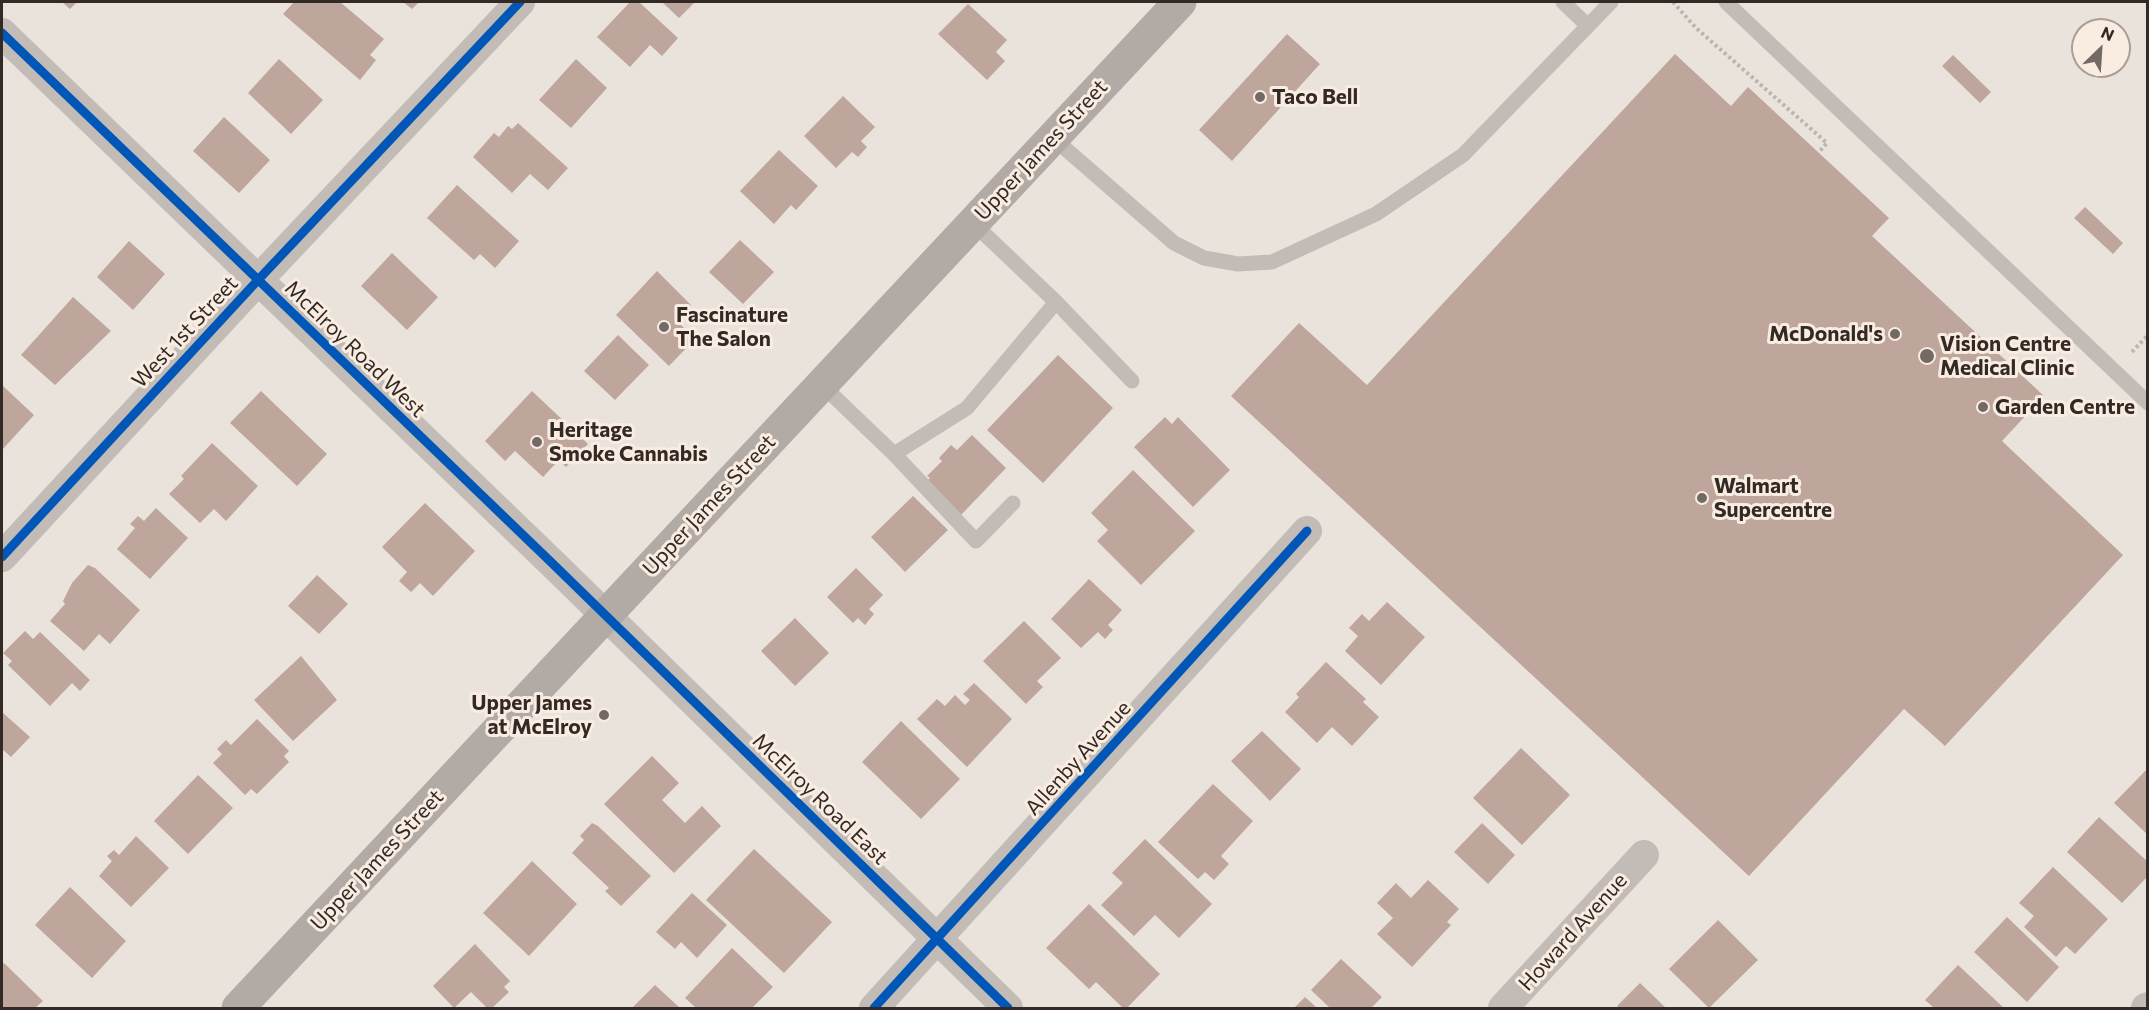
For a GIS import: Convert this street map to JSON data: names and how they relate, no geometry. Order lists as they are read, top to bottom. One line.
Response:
{"streets":{"main road":["Upper James Street"],"street":["West 1st Street","McElroy Road West","Allenby Avenue","McElroy Road East","Howard Avenue"]},"crossings":[["Upper James Street","McElroy Road West"],["Upper James Street","McElroy Road East"],["West 1st Street","McElroy Road West"],["McElroy Road West","McElroy Road East"],["Allenby Avenue","McElroy Road East"]],"places":["Taco Bell","Fascinature The Salon","McDonald's","Vision Centre Medical Clinic","Garden Centre","Heritage Smoke Cannabis","Walmart Supercentre","Upper James at McElroy"],"north":"top right"}
